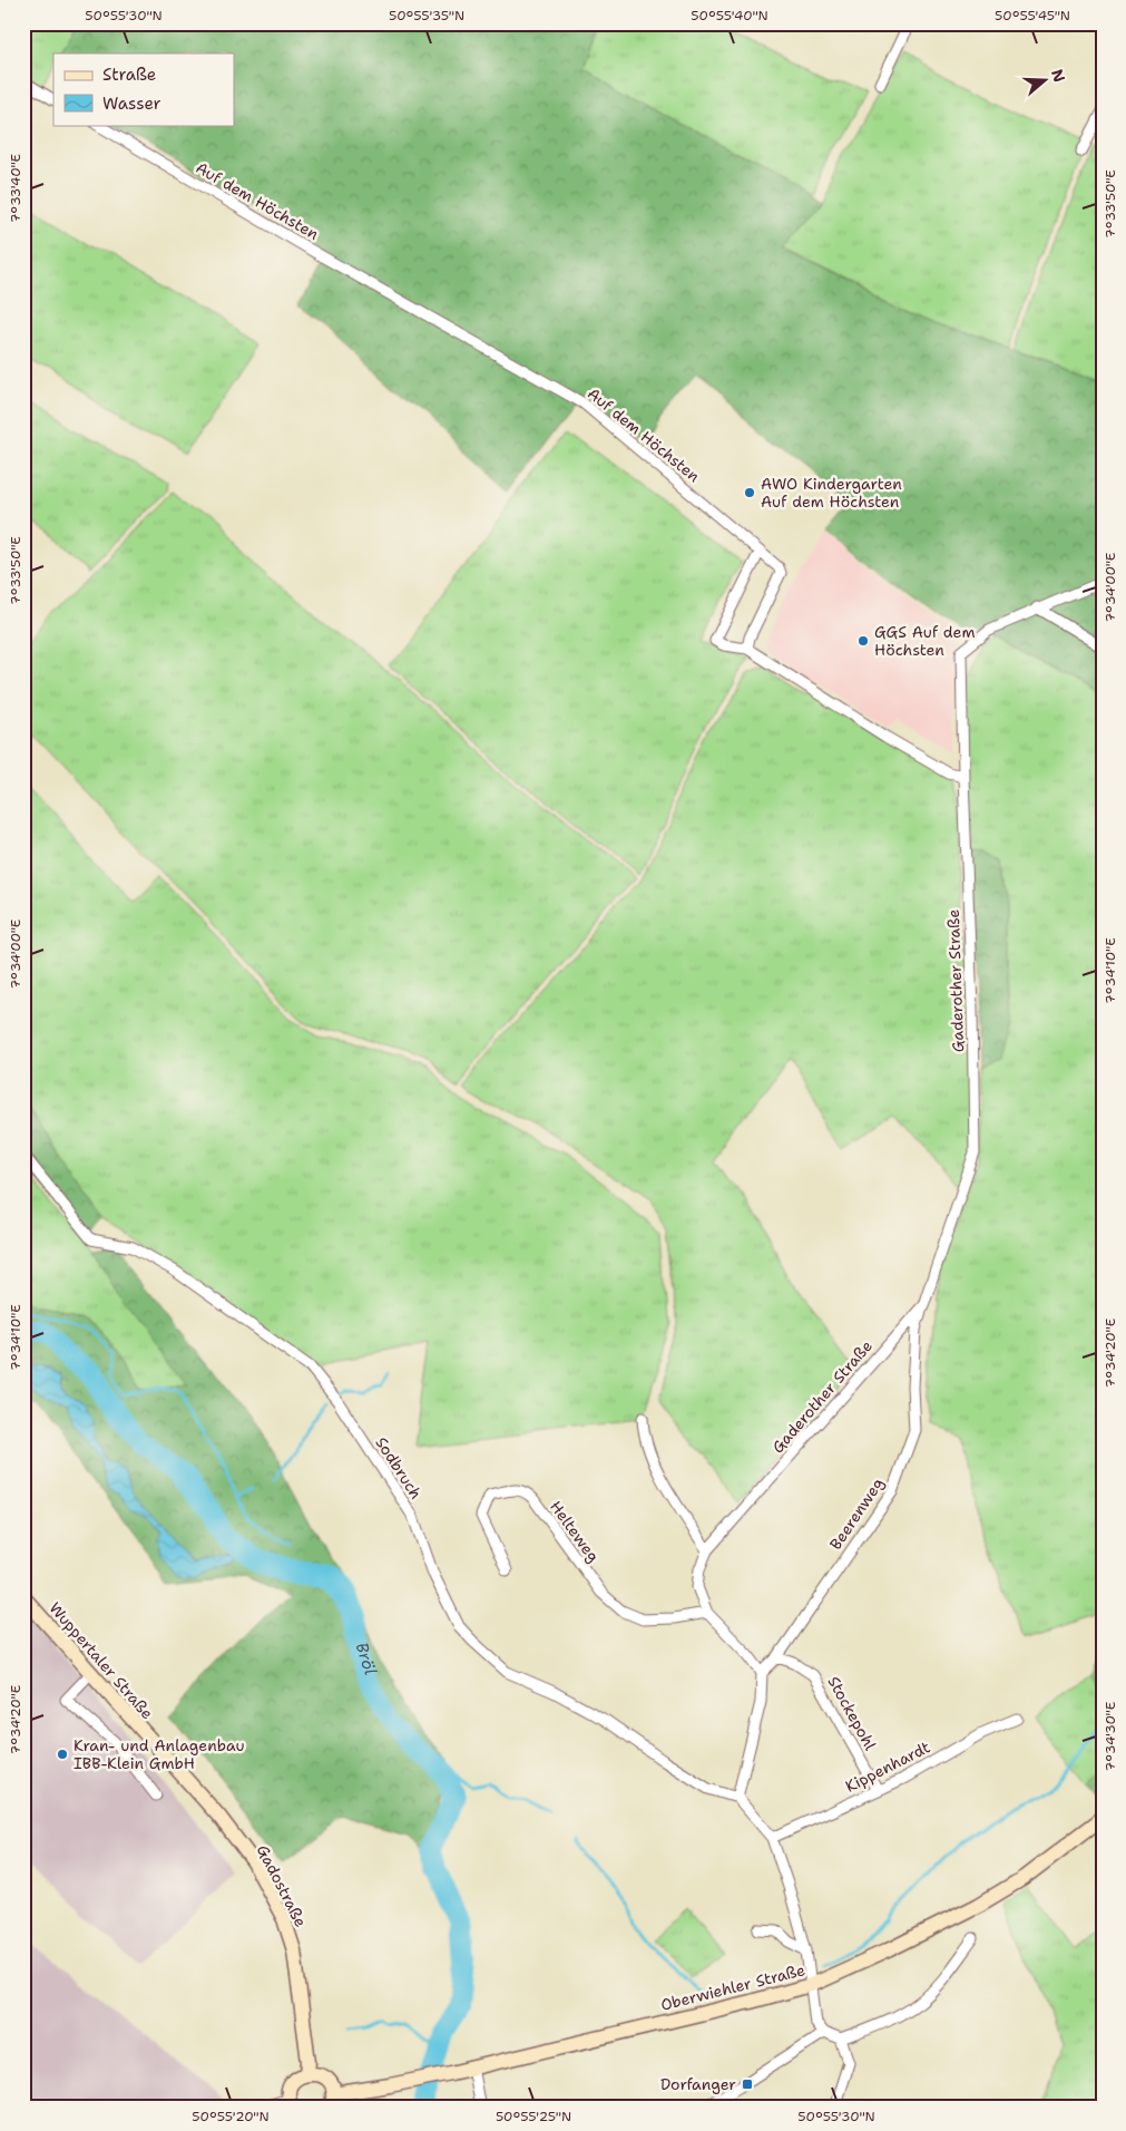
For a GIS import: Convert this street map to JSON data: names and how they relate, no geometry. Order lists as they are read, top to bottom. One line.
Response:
{"streets":{"main road":["Wuppertaler Straße","Gadostraße","Oberwiehler Straße"],"street":["Auf dem Höchsten","Gaderother Straße","Sodbruch","Beerenweg","Helteweg","Stockepohl","Kippenhardt"]},"crossings":[["Gaderother Straße","Beerenweg"],["Gaderother Straße","Helteweg"],["Beerenweg","Stockepohl"],["Wuppertaler Straße","Gadostraße"],["Stockepohl","Kippenhardt"]],"water":["Bröl"],"places":{"other":["AWO Kindergarten Auf dem Höchsten","GGS Auf dem Höchsten","Kran- und Anlagenbau IBB-Klein GmbH"],"transit":["Dorfanger"]},"legend":["Straße","Wasser"],"north":"right","coordinates":["50°55'30\"N","50°55'35\"N","50°55'40\"N","50°55'45\"N","7°33'40\"E","7°33'50\"E","7°34'00\"E","7°34'10\"E","7°34'20\"E","7°34'30\"E","50°55'20\"N","50°55'25\"N"]}
